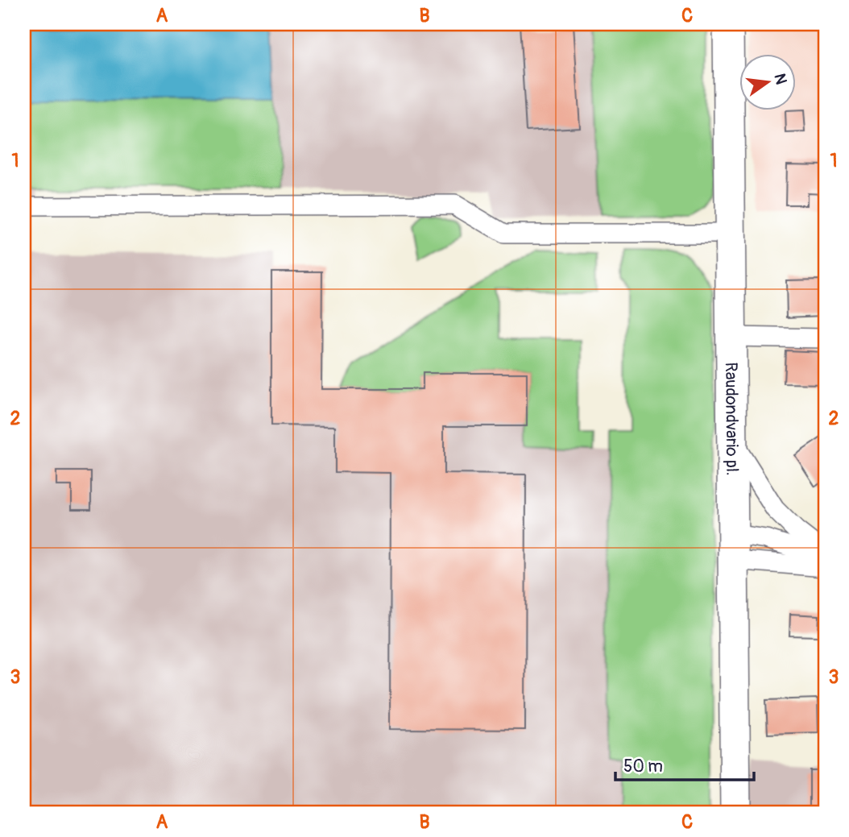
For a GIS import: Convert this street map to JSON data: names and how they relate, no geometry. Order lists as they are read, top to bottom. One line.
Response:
{"streets":{"main road":["Raudondvario pl."]},"scale_bar":"50 m","north":"right","grid":{"columns":["A","B","C"],"rows":["1","2","3"]}}
